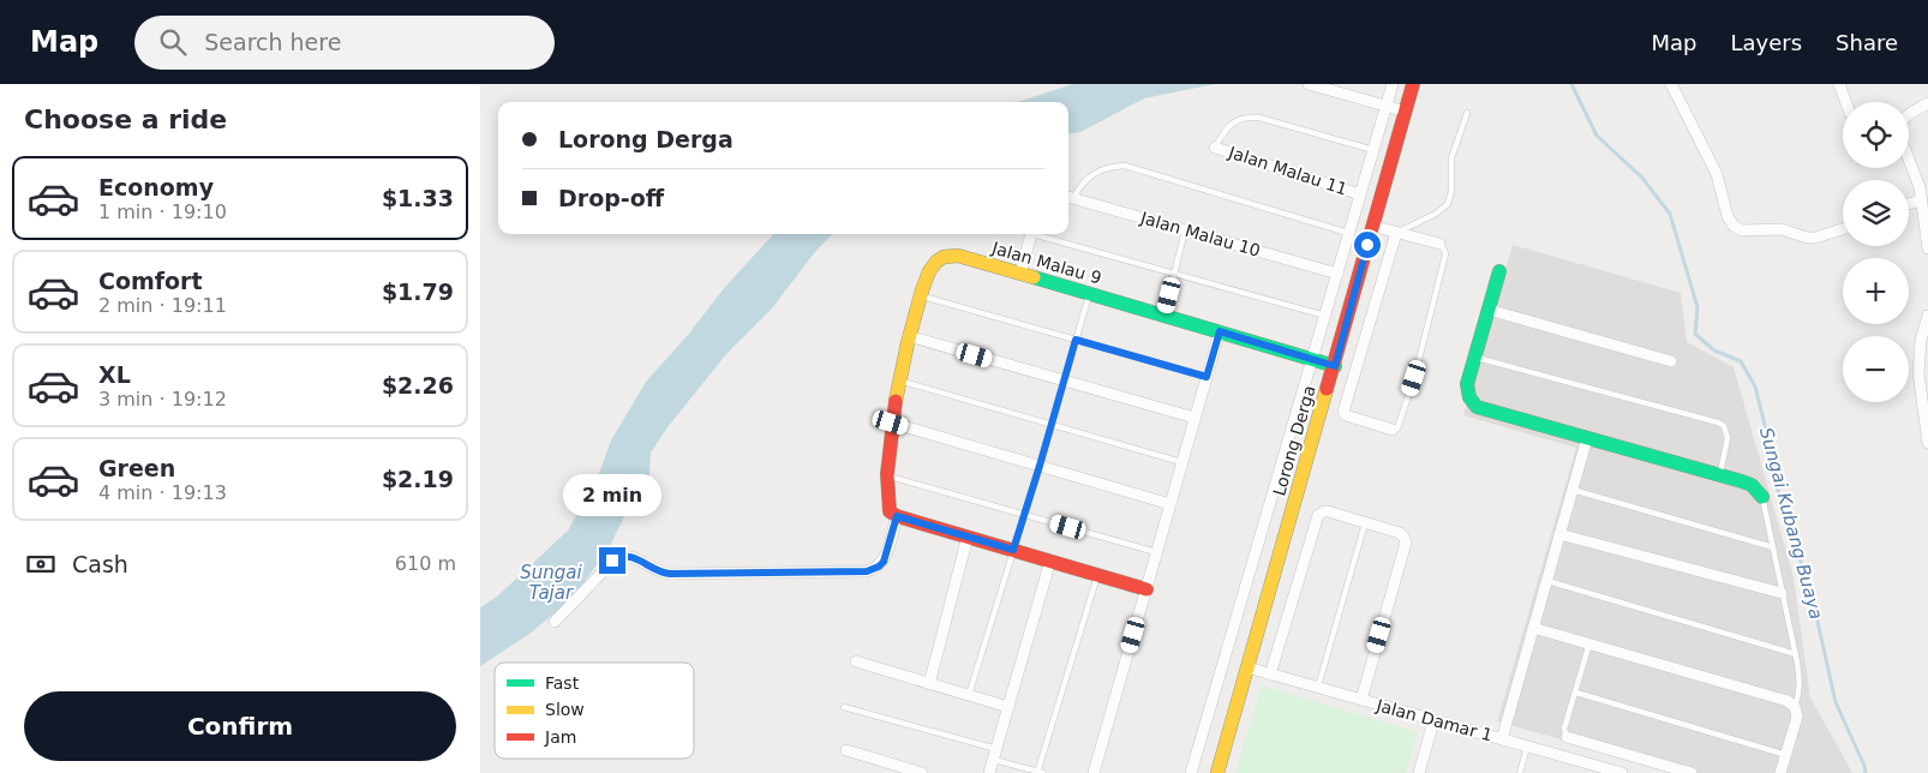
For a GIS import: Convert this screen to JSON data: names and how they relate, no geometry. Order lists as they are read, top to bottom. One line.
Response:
{"streets":{"street":["Jalan Malau 11","Jalan Malau 10","Jalan Malau 9","Lorong Derga","Jalan Damar 1"]},"crossings":[["Jalan Malau 9","Lorong Derga"],["Lorong Derga","Jalan Damar 1"]],"water":["Sungai Kubang Buaya","Sungai Tajar"],"legend":["Fast","Slow","Jam"],"page":{"header":"Map","search":"Search here","nav":["Map","Layers","Share"],"heading":"Choose a ride","map_buttons":["+","−"],"banner":["Lorong Derga","Drop-off"],"list":[{"name":"Economy","note":"1 min · 19:10","value":"$1.33"},{"name":"Comfort","note":"2 min · 19:11","value":"$1.79"},{"name":"XL","note":"3 min · 19:12","value":"$2.26"},{"name":"Green","note":"4 min · 19:13","value":"$2.19"}],"bubble":"2 min","pay":["Cash","610 m"],"buttons":"Confirm"}}
